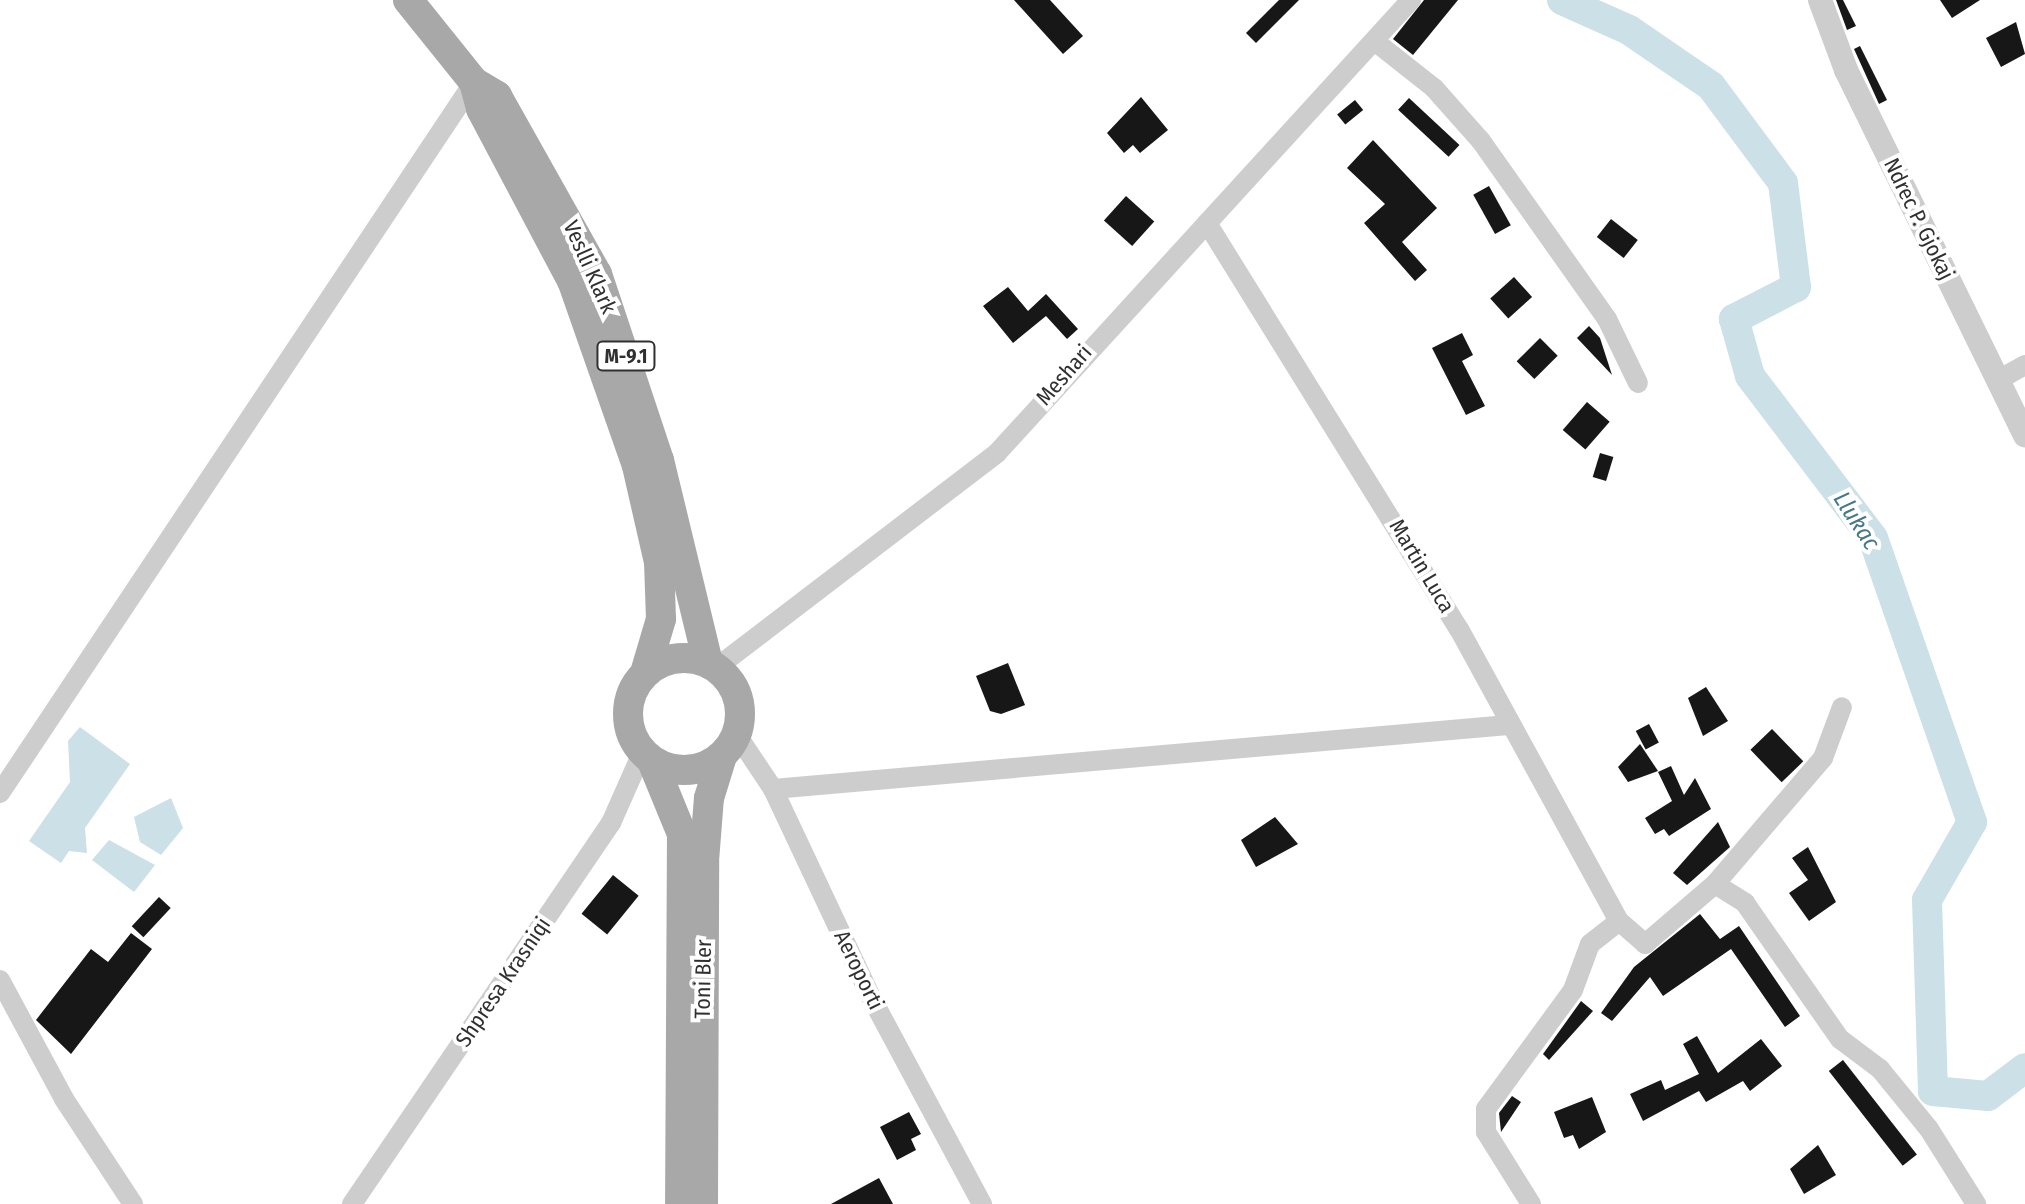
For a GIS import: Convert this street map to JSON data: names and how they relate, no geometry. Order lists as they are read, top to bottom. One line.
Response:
{"streets":{"main road":["Veslli Klark","M-9.1","Toni Bler"],"street":["Ndrec P. Gjokaj","Meshari","Martin Luca","Aeroporti","Shpresa Krasniqi"]},"crossings":[["Veslli Klark","M-9.1"],["Veslli Klark","Meshari"],["Veslli Klark","Aeroporti"],["Veslli Klark","Toni Bler"],["Veslli Klark","Shpresa Krasniqi"],["M-9.1","Meshari"],["M-9.1","Aeroporti"],["M-9.1","Toni Bler"],["M-9.1","Shpresa Krasniqi"],["Meshari","Martin Luca"],["Meshari","Aeroporti"],["Meshari","Toni Bler"],["Meshari","Shpresa Krasniqi"],["Aeroporti","Toni Bler"],["Aeroporti","Shpresa Krasniqi"],["Toni Bler","Shpresa Krasniqi"]],"water":["Llukac"]}
